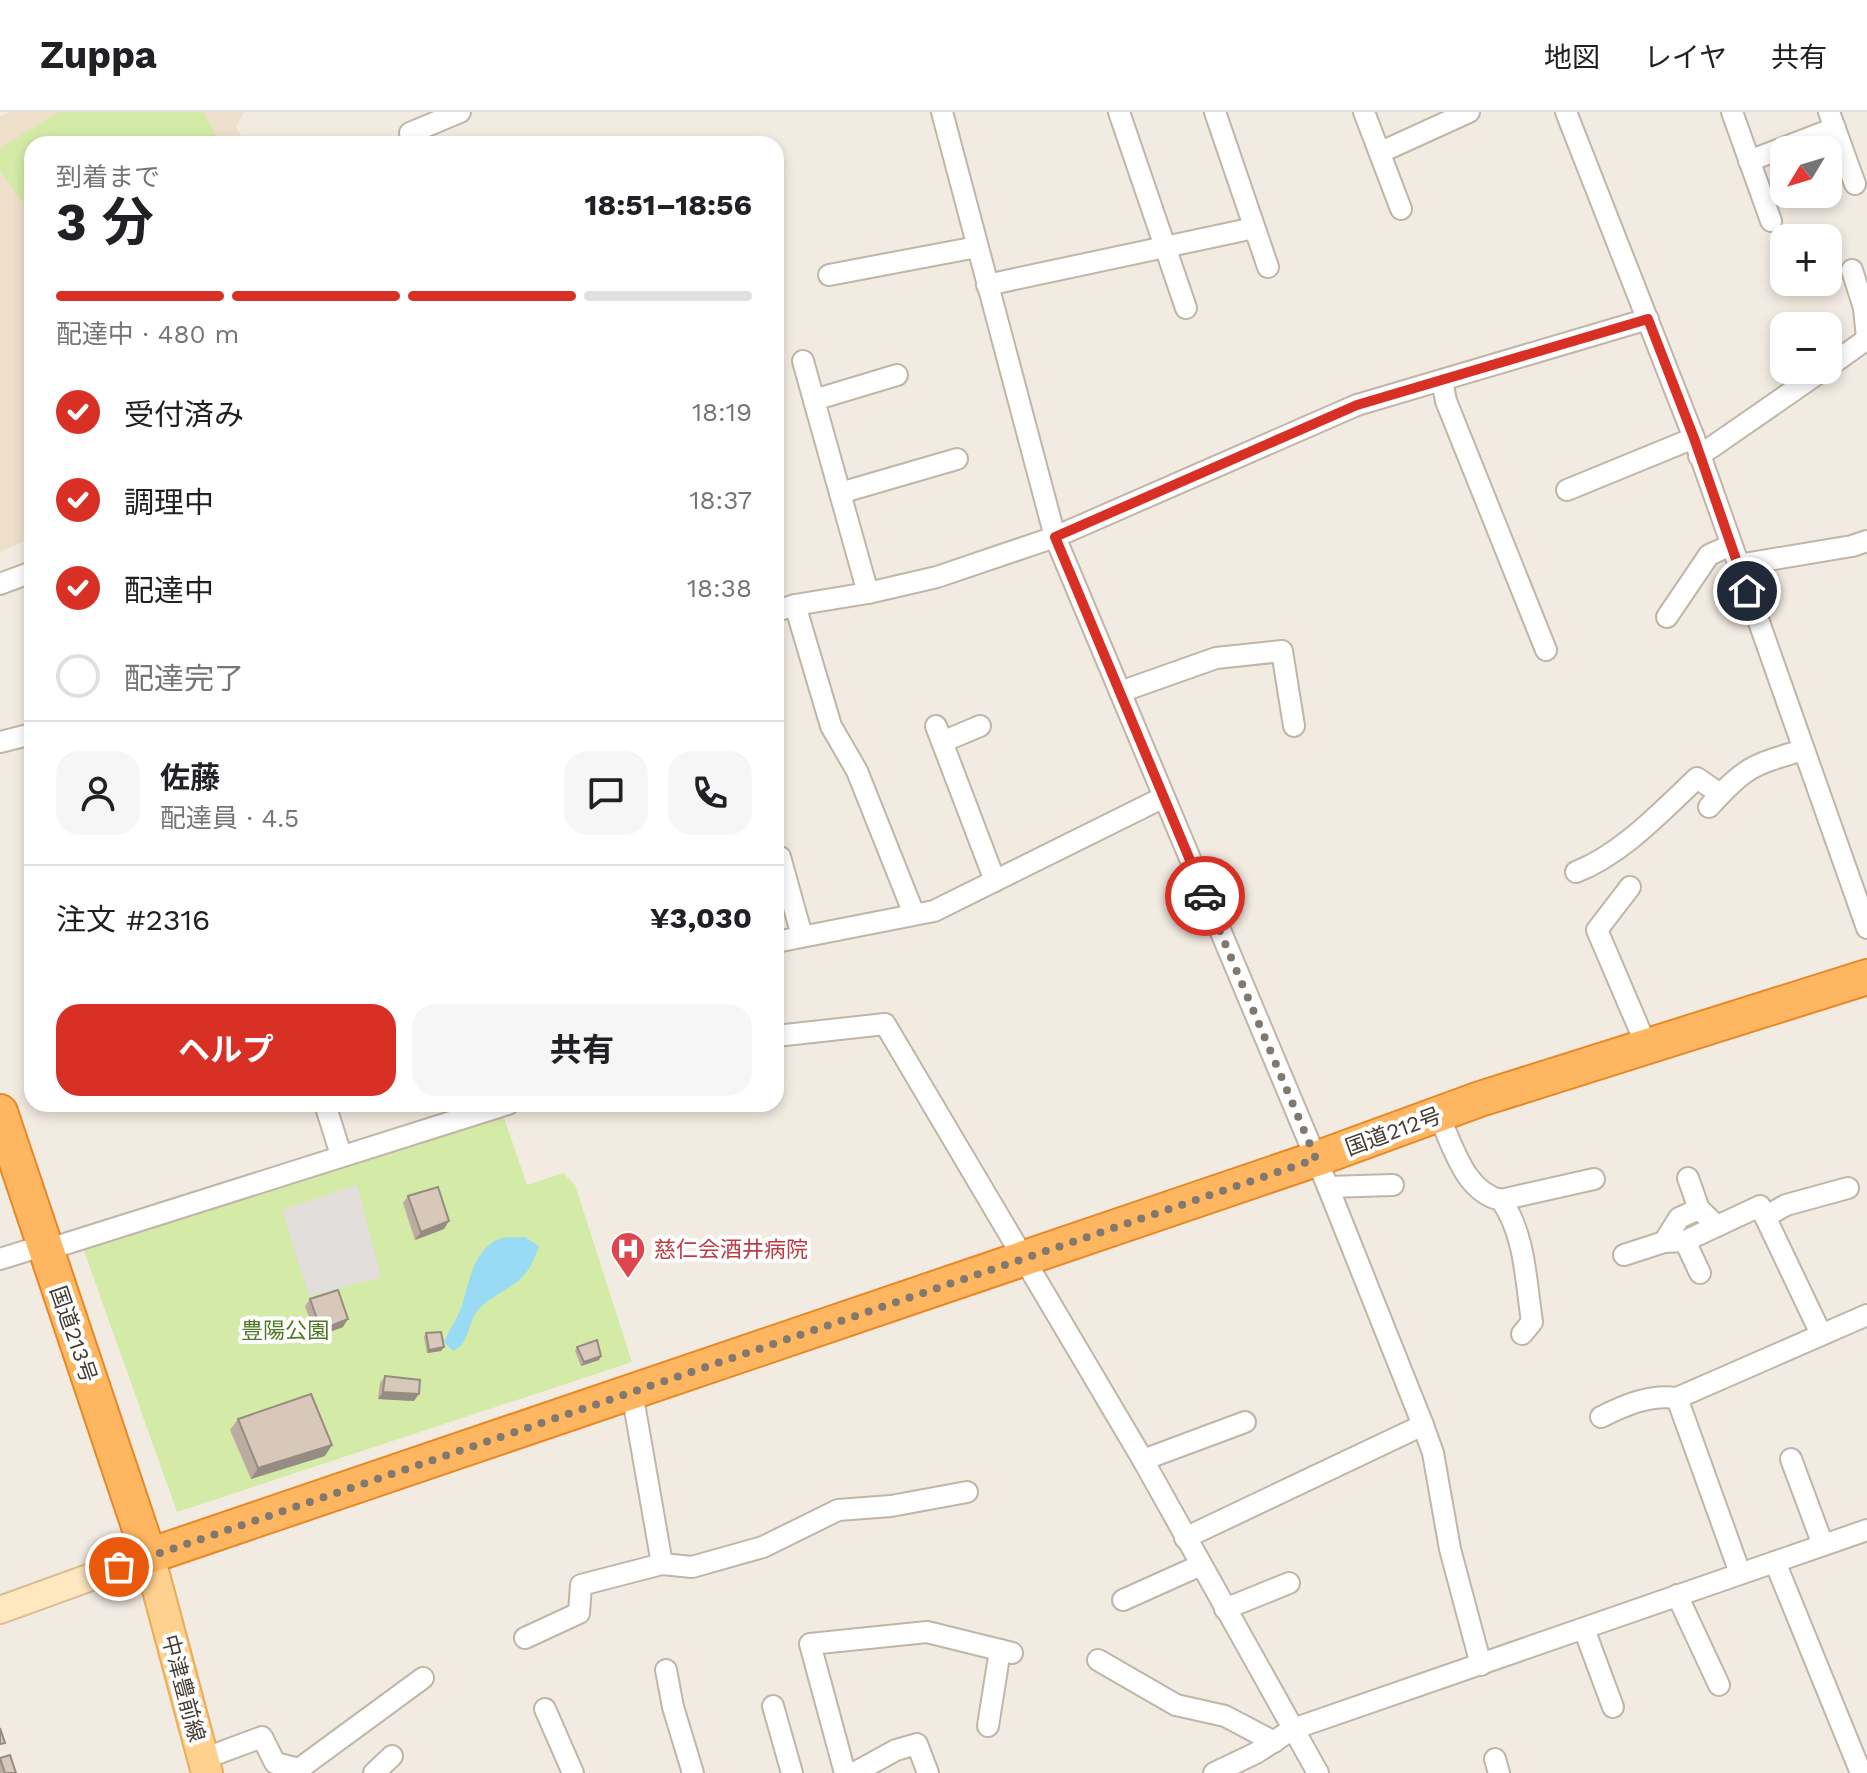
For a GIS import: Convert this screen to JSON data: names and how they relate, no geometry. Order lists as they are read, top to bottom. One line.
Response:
{"streets":{"highway":["国道212号","国道213号"],"main road":["中津豊前線"]},"crossings":[["国道212号","国道213号"],["国道212号","中津豊前線"],["国道213号","中津豊前線"]],"parks":["豊陽公園"],"places":{"hospital":["慈仁会酒井病院"]},"north":"bottom left","page":{"header":"Zuppa","nav":["地図","レイヤ","共有"],"map_buttons":["+","−"],"heading":["3 分","到着まで","18:51–18:56"],"panel":["佐藤","配達員 · 4.5","注文 #2316","¥3,030"],"bar":"配達中 · 480 m","list":[["受付済み","18:19"],["調理中","18:37"],["配達中","18:38"],"配達完了"],"buttons":["ヘルプ","共有"]}}
